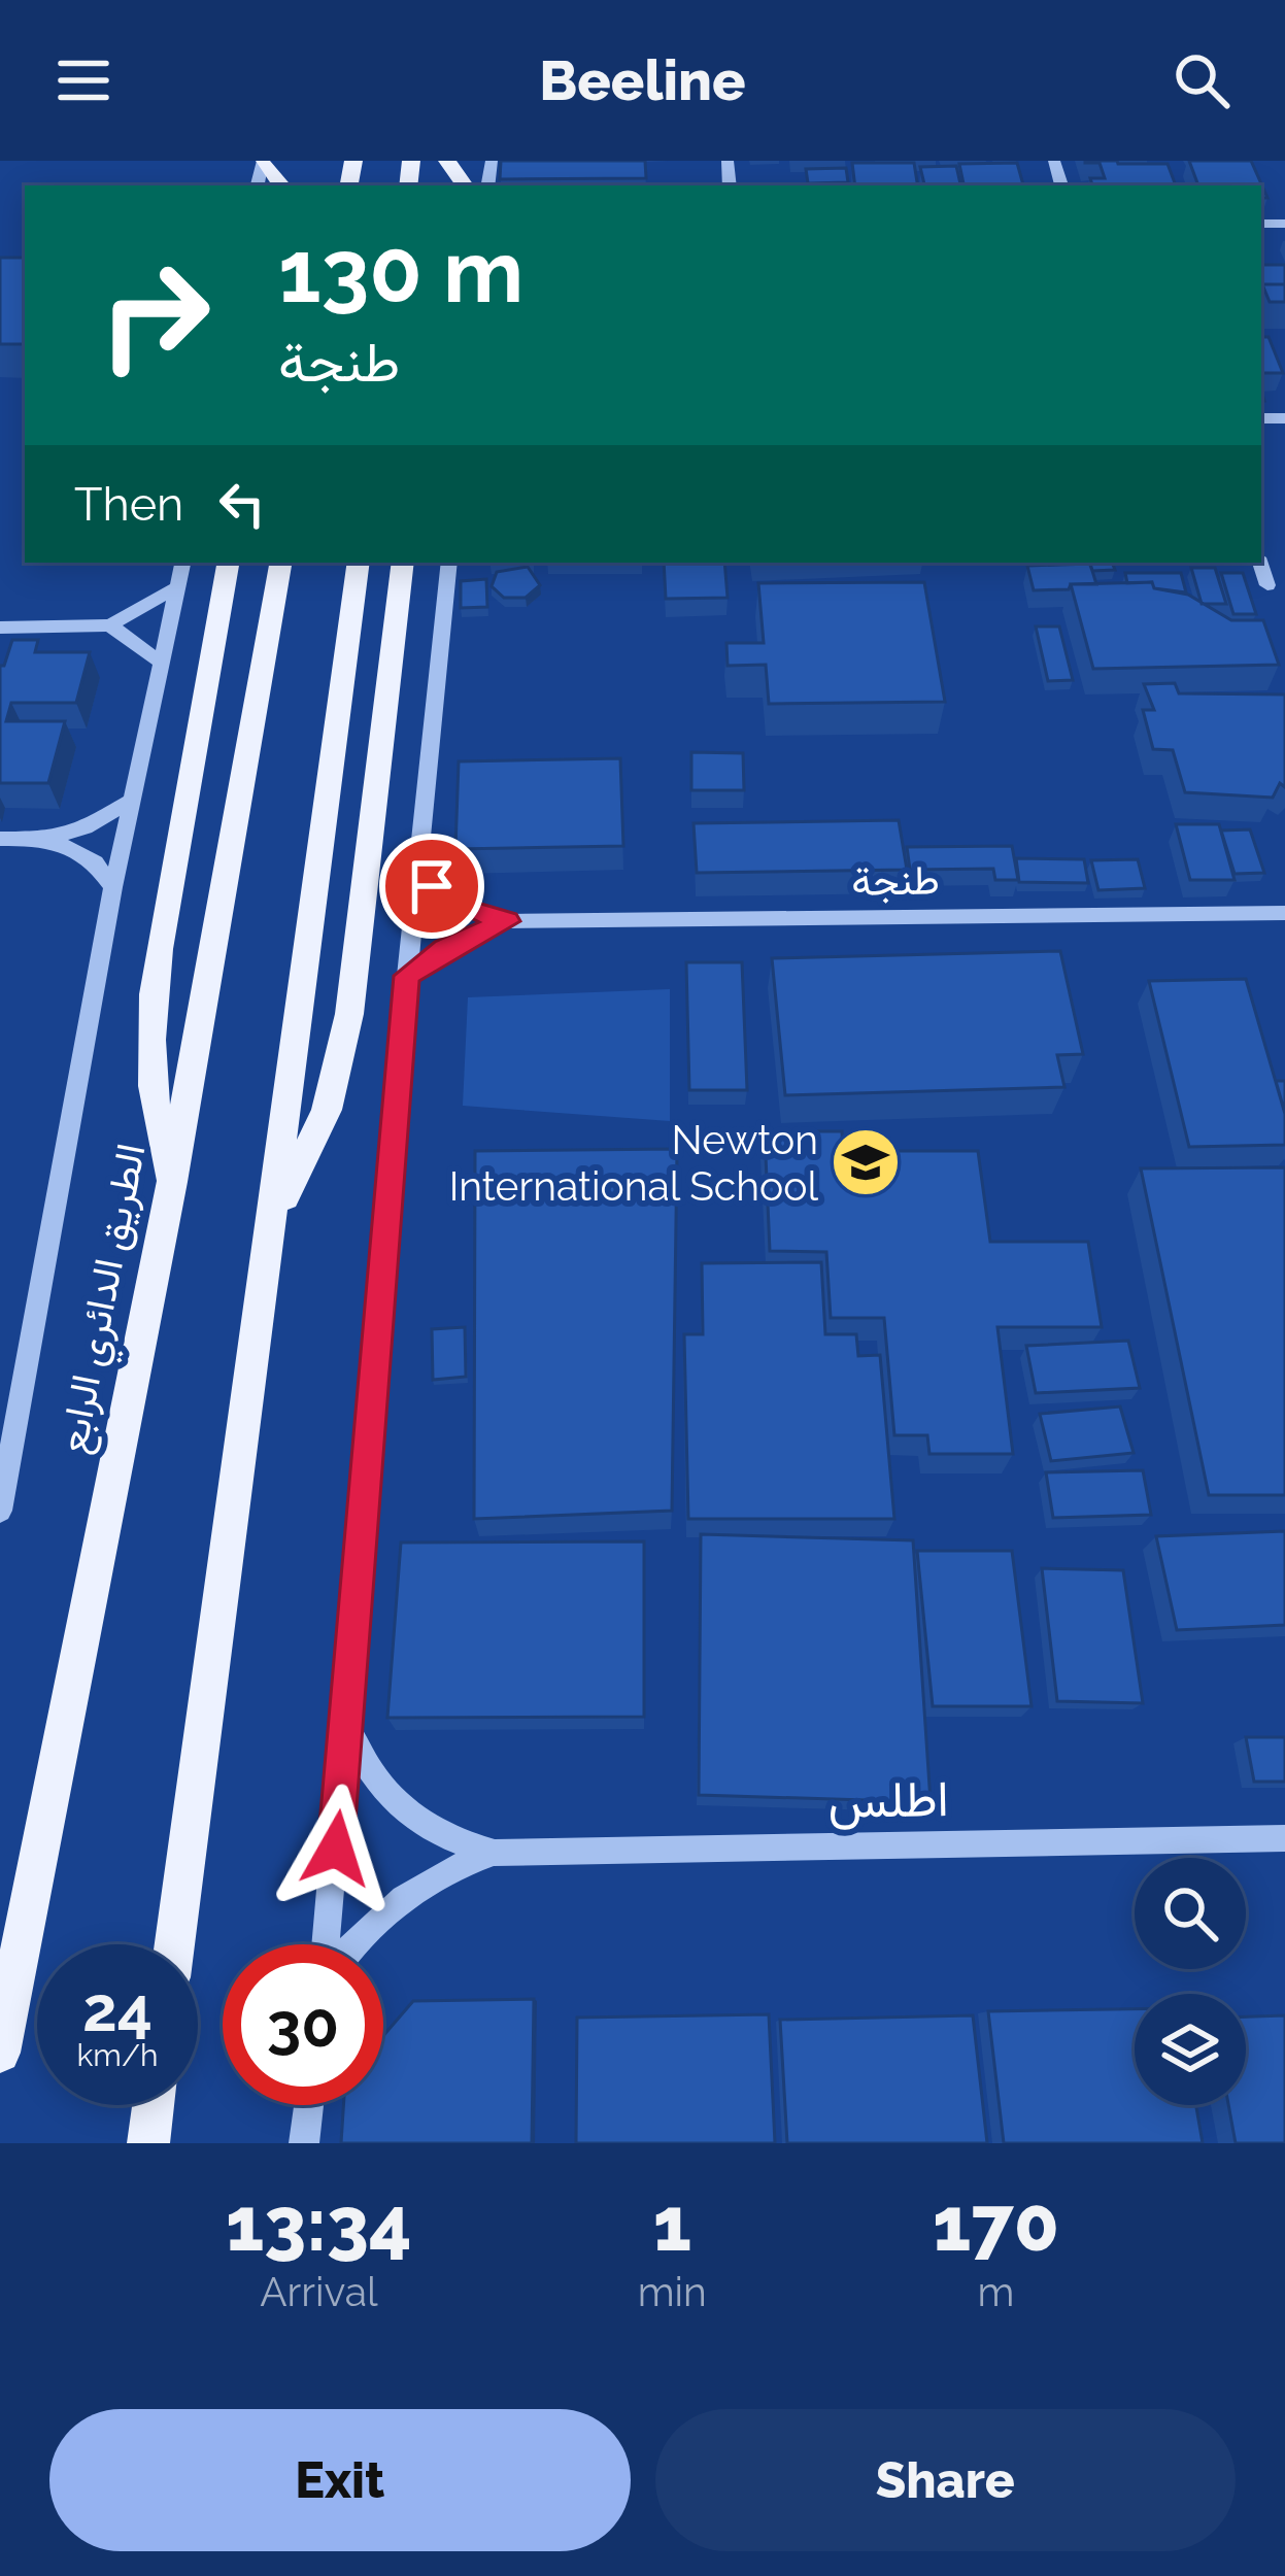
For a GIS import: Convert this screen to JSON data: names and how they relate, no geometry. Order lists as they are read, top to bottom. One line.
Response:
{"streets":{"main road":["الطريق الدائري الرابع"],"street":["طنجة","اطلس"]},"places":{"school or university":["Newton International School"]},"page":{"header":"Beeline","turn":["130 m","طنجة"],"then":"Then","speed":"24 km/h","limit":"30","eta":["13:34","Arrival","1","min","170","m"],"buttons":["Exit","Share"]}}
